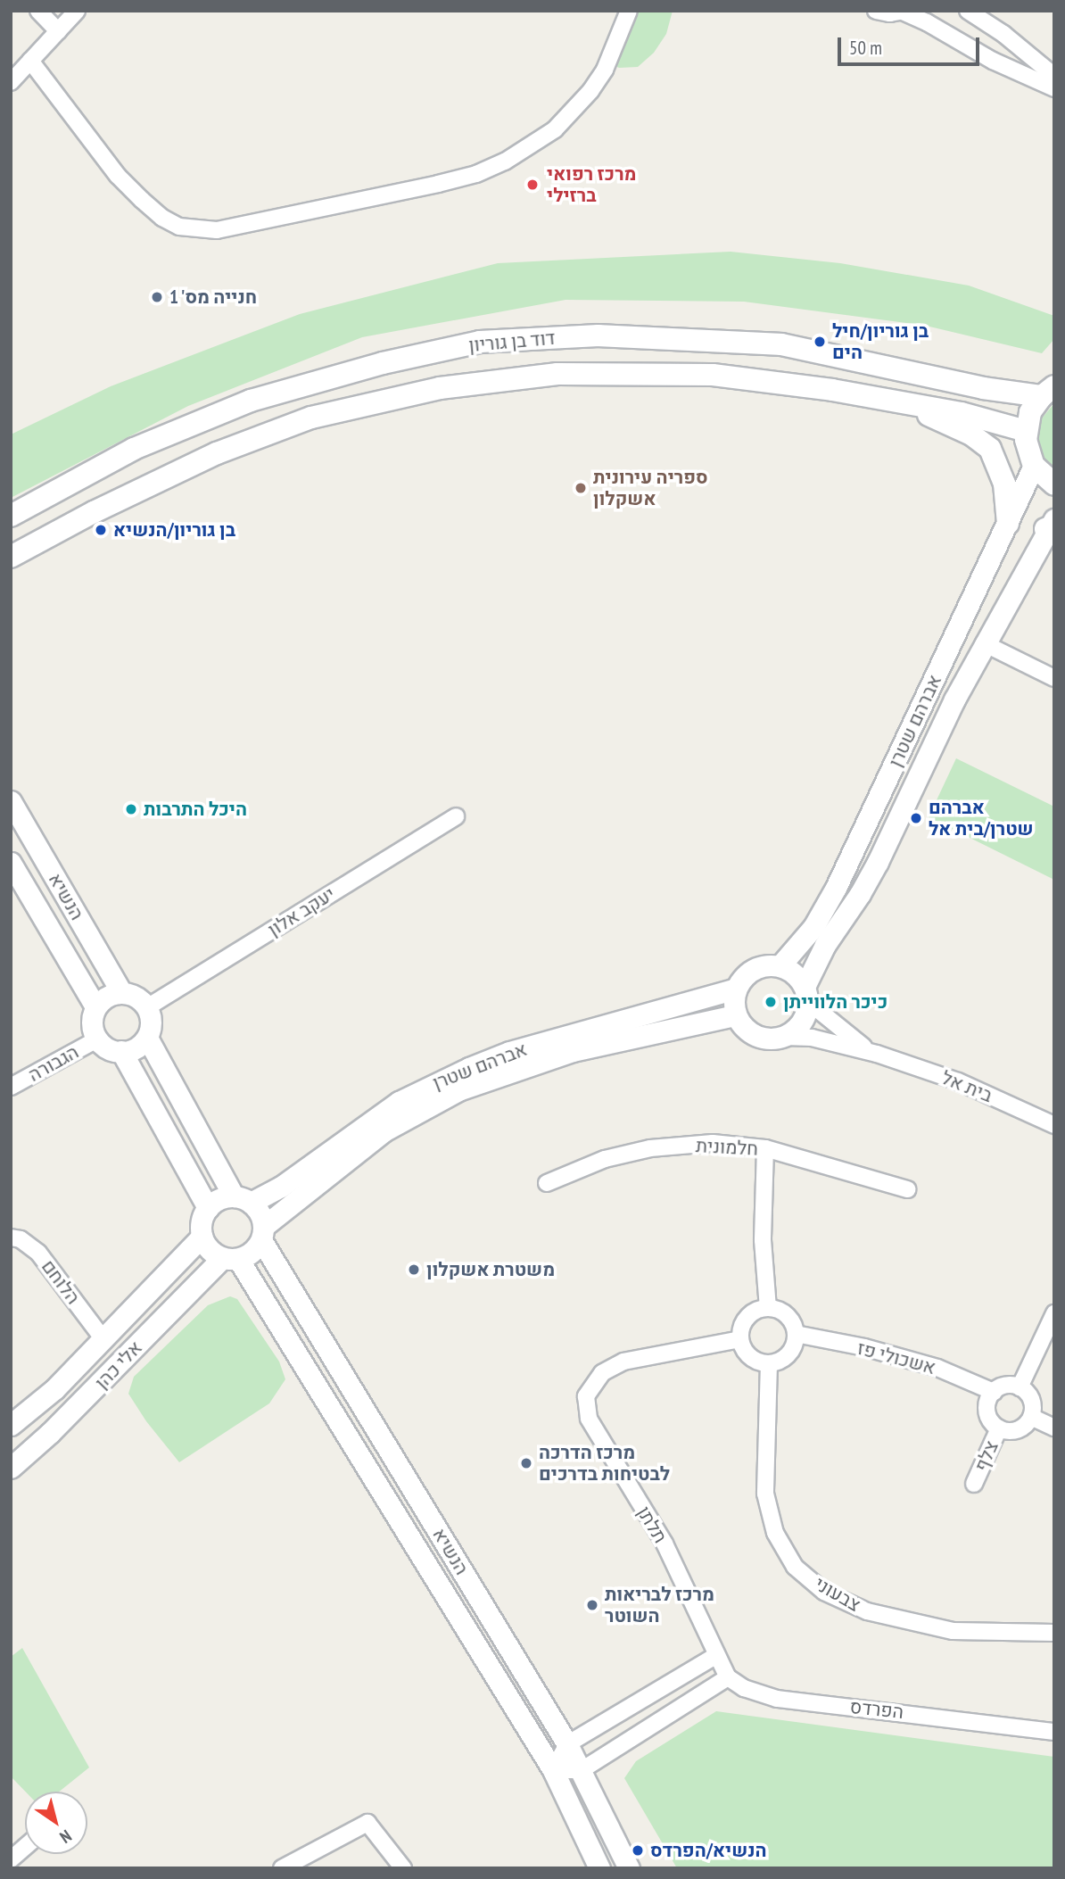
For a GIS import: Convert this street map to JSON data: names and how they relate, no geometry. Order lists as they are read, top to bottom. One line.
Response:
{"streets":{"main road":["דוד בן גוריון"],"street":["אברהם שטרן","הנשיא","יעקב אלון","הגבורה","בית אל","חלמונית","הלוחם","אשכולי פז","אלי כהן","צלף","תלתן","צבעוני","הפרדס"]},"crossings":[["אברהם שטרן","הנשיא"],["אברהם שטרן","בית אל"],["אברהם שטרן","אלי כהן"],["הנשיא","יעקב אלון"],["הנשיא","הגבורה"],["הנשיא","אלי כהן"],["יעקב אלון","הגבורה"],["הלוחם","אלי כהן"],["אשכולי פז","צלף"],["אשכולי פז","תלתן"],["אשכולי פז","צבעוני"],["תלתן","צבעוני"],["תלתן","הפרדס"]],"places":["מרכז רפואי ברזילי","חנייה מס' 1","בן גוריון/חיל הים","ספריה עירונית אשקלון","בן גוריון/הנשיא","היכל התרבות","אברהם שטרן/בית אל","כיכר הלווייתן","משטרת אשקלון","מרכז הדרכה לבטיחות בדרכים","מרכז לבריאות השוטר","הנשיא/הפרדס"],"scale_bar":"50 m","north":"bottom right"}
